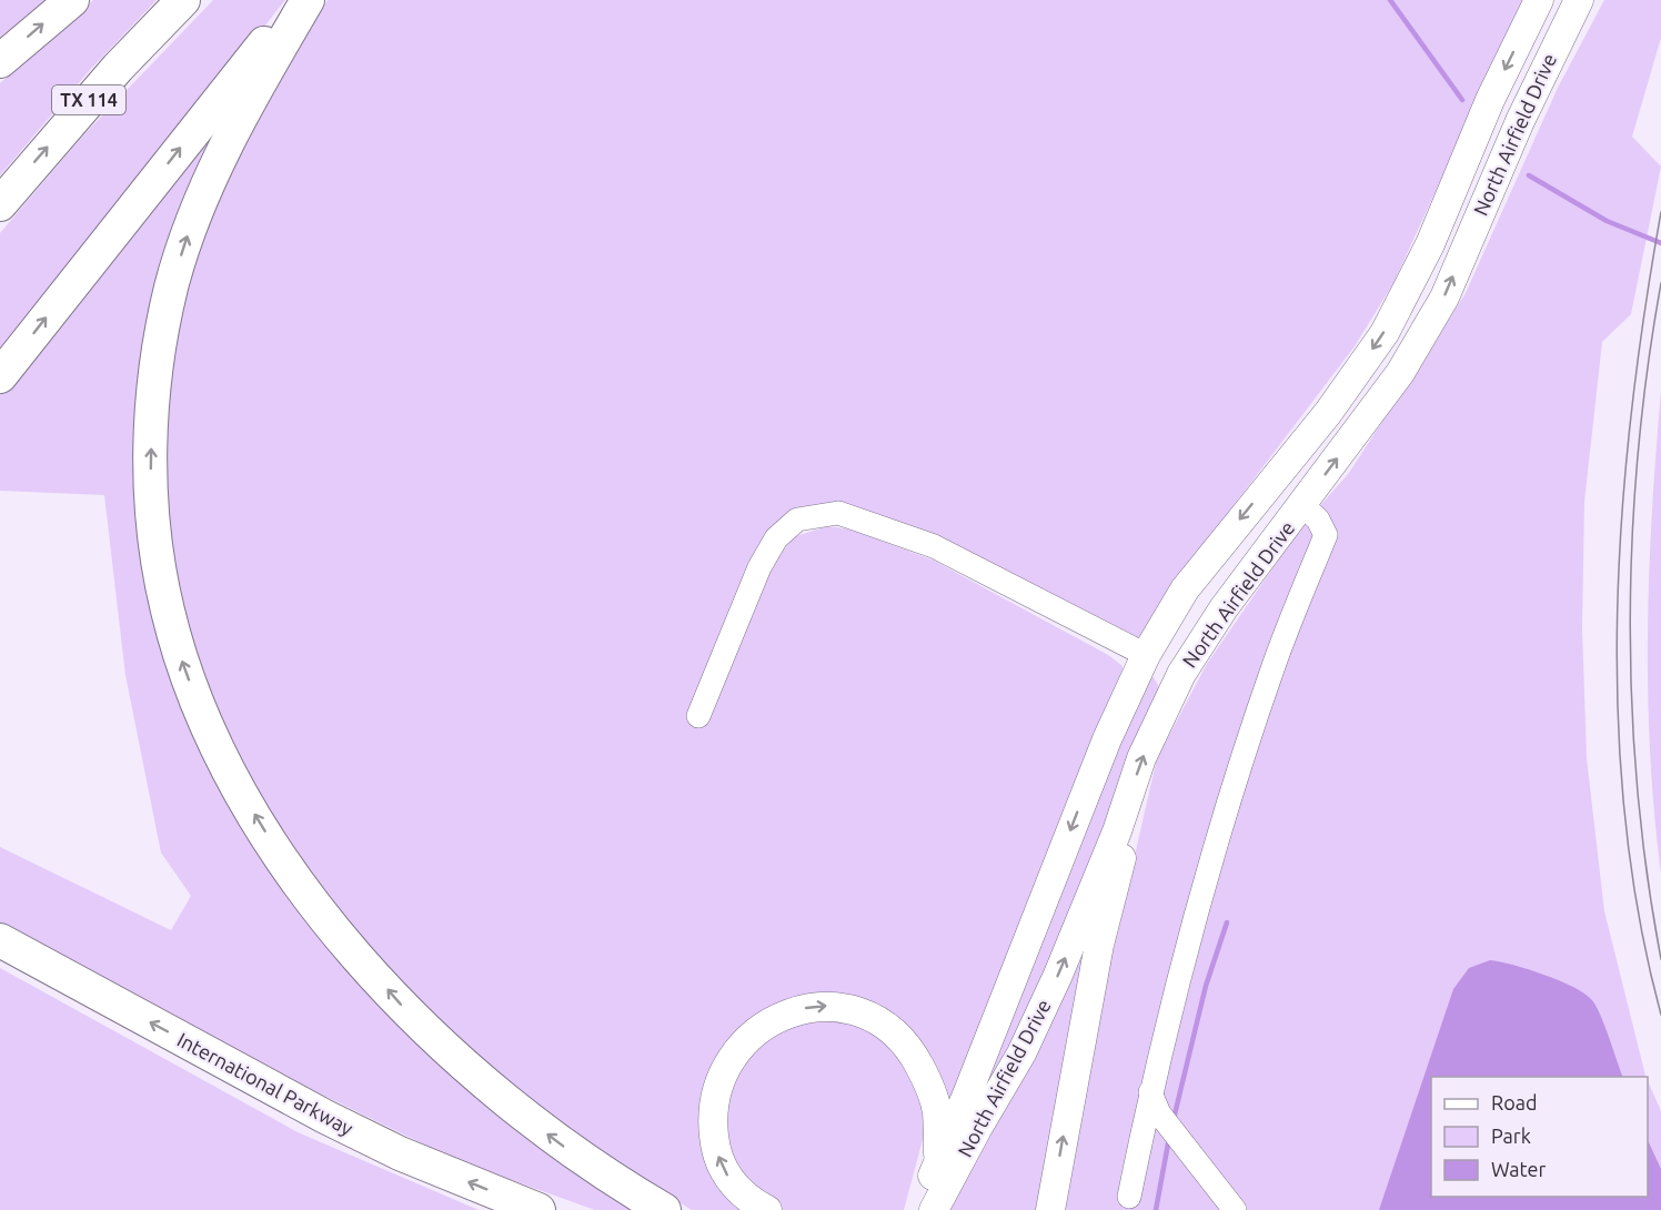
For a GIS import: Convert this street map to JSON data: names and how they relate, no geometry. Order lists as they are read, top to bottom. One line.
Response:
{"streets":{"highway":["TX 114","International Parkway"],"main road":["North Airfield Drive"]},"one_way":["International Parkway"],"legend":["Road","Park","Water"]}
